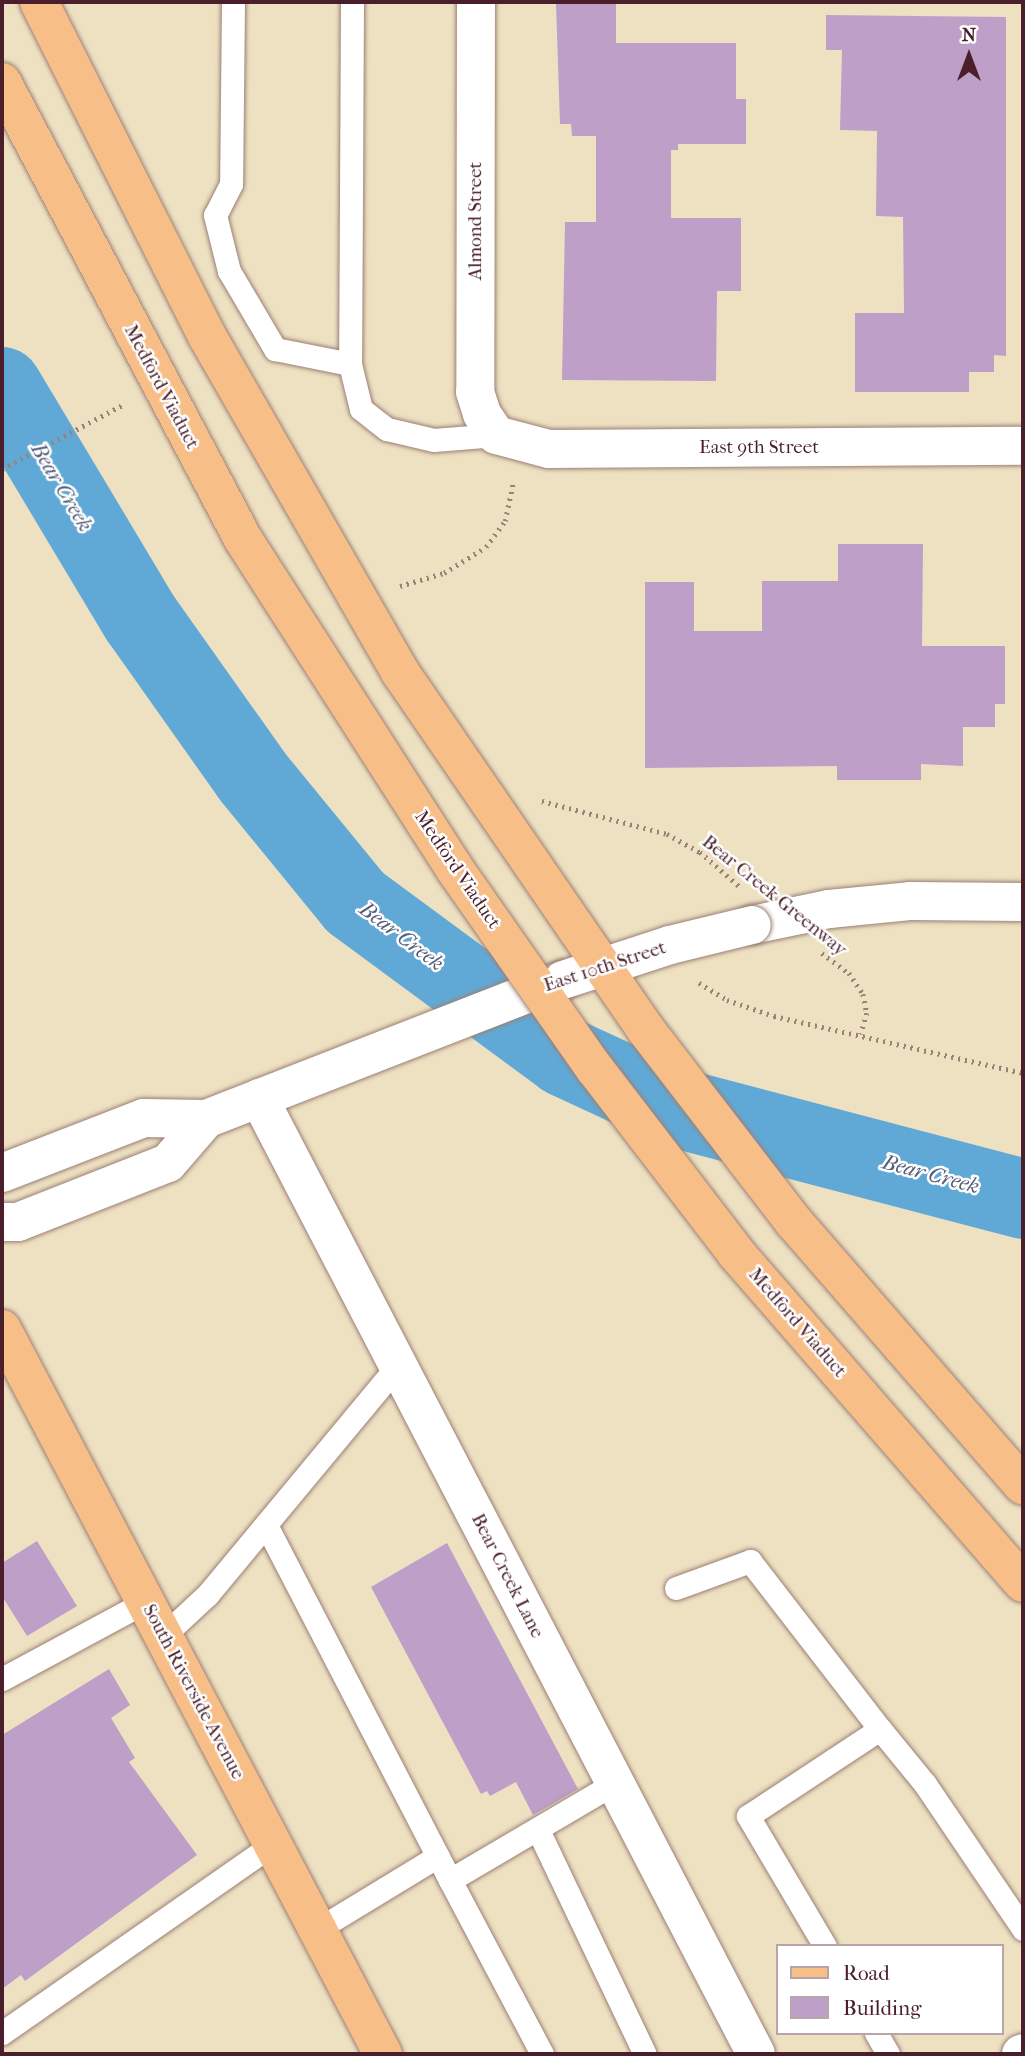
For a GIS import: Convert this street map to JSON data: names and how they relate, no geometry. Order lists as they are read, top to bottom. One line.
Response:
{"streets":{"main road":["Medford Viaduct","South Riverside Avenue"],"street":["Almond Street","East 9th Street","East 10th Street","Bear Creek Lane"],"path":["Bear Creek Greenway"]},"crossings":[["Almond Street","East 9th Street"],["Bear Creek Greenway","East 10th Street"],["East 10th Street","Bear Creek Lane"]],"water":["Bear Creek"],"legend":["Road","Building"],"north":"top"}
